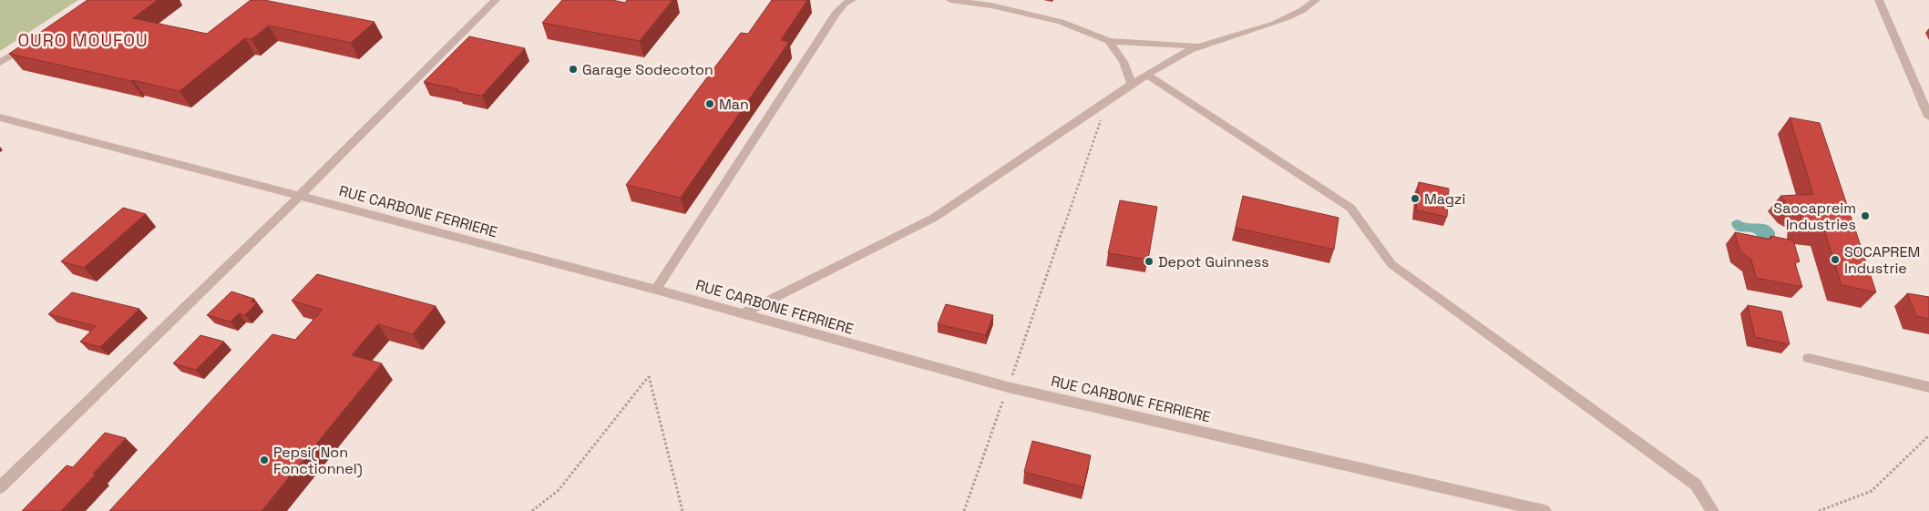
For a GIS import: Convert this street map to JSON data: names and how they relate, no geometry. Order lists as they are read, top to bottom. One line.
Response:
{"streets":{"street":["RUE CARBONE FERRIERE"]},"districts":["OURO MOUFOU"],"places":["Garage Sodecoton","Man","Magzi","Saocapreim Industries","SOCAPREM Industrie","Depot Guinness","Pepsi( Non Fonctionnel)"]}
